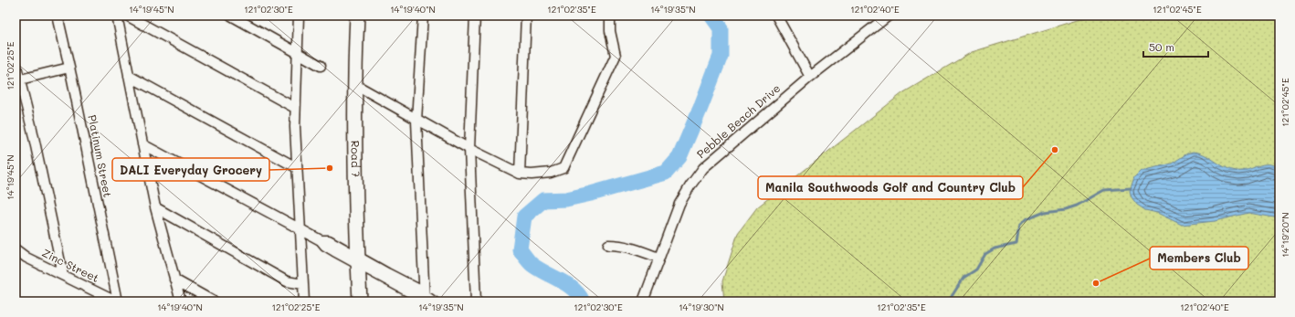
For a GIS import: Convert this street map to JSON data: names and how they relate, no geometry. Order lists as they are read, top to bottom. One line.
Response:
{"streets":{"street":["Pebble Beach Drive","Platinum Street","Road 7","Zinc Street"]},"crossings":[["Platinum Street","Zinc Street"]],"places":["Manila Southwoods Golf and Country Club","DALI Everyday Grocery","Members Club"],"scale_bar":"50 m","coordinates":["14°19'45\"N","121°02'30\"E","14°19'40\"N","121°02'35\"E","14°19'35\"N","121°02'40\"E","121°02'45\"E","121°02'25\"E","14°19'20\"N","14°19'30\"N"]}
